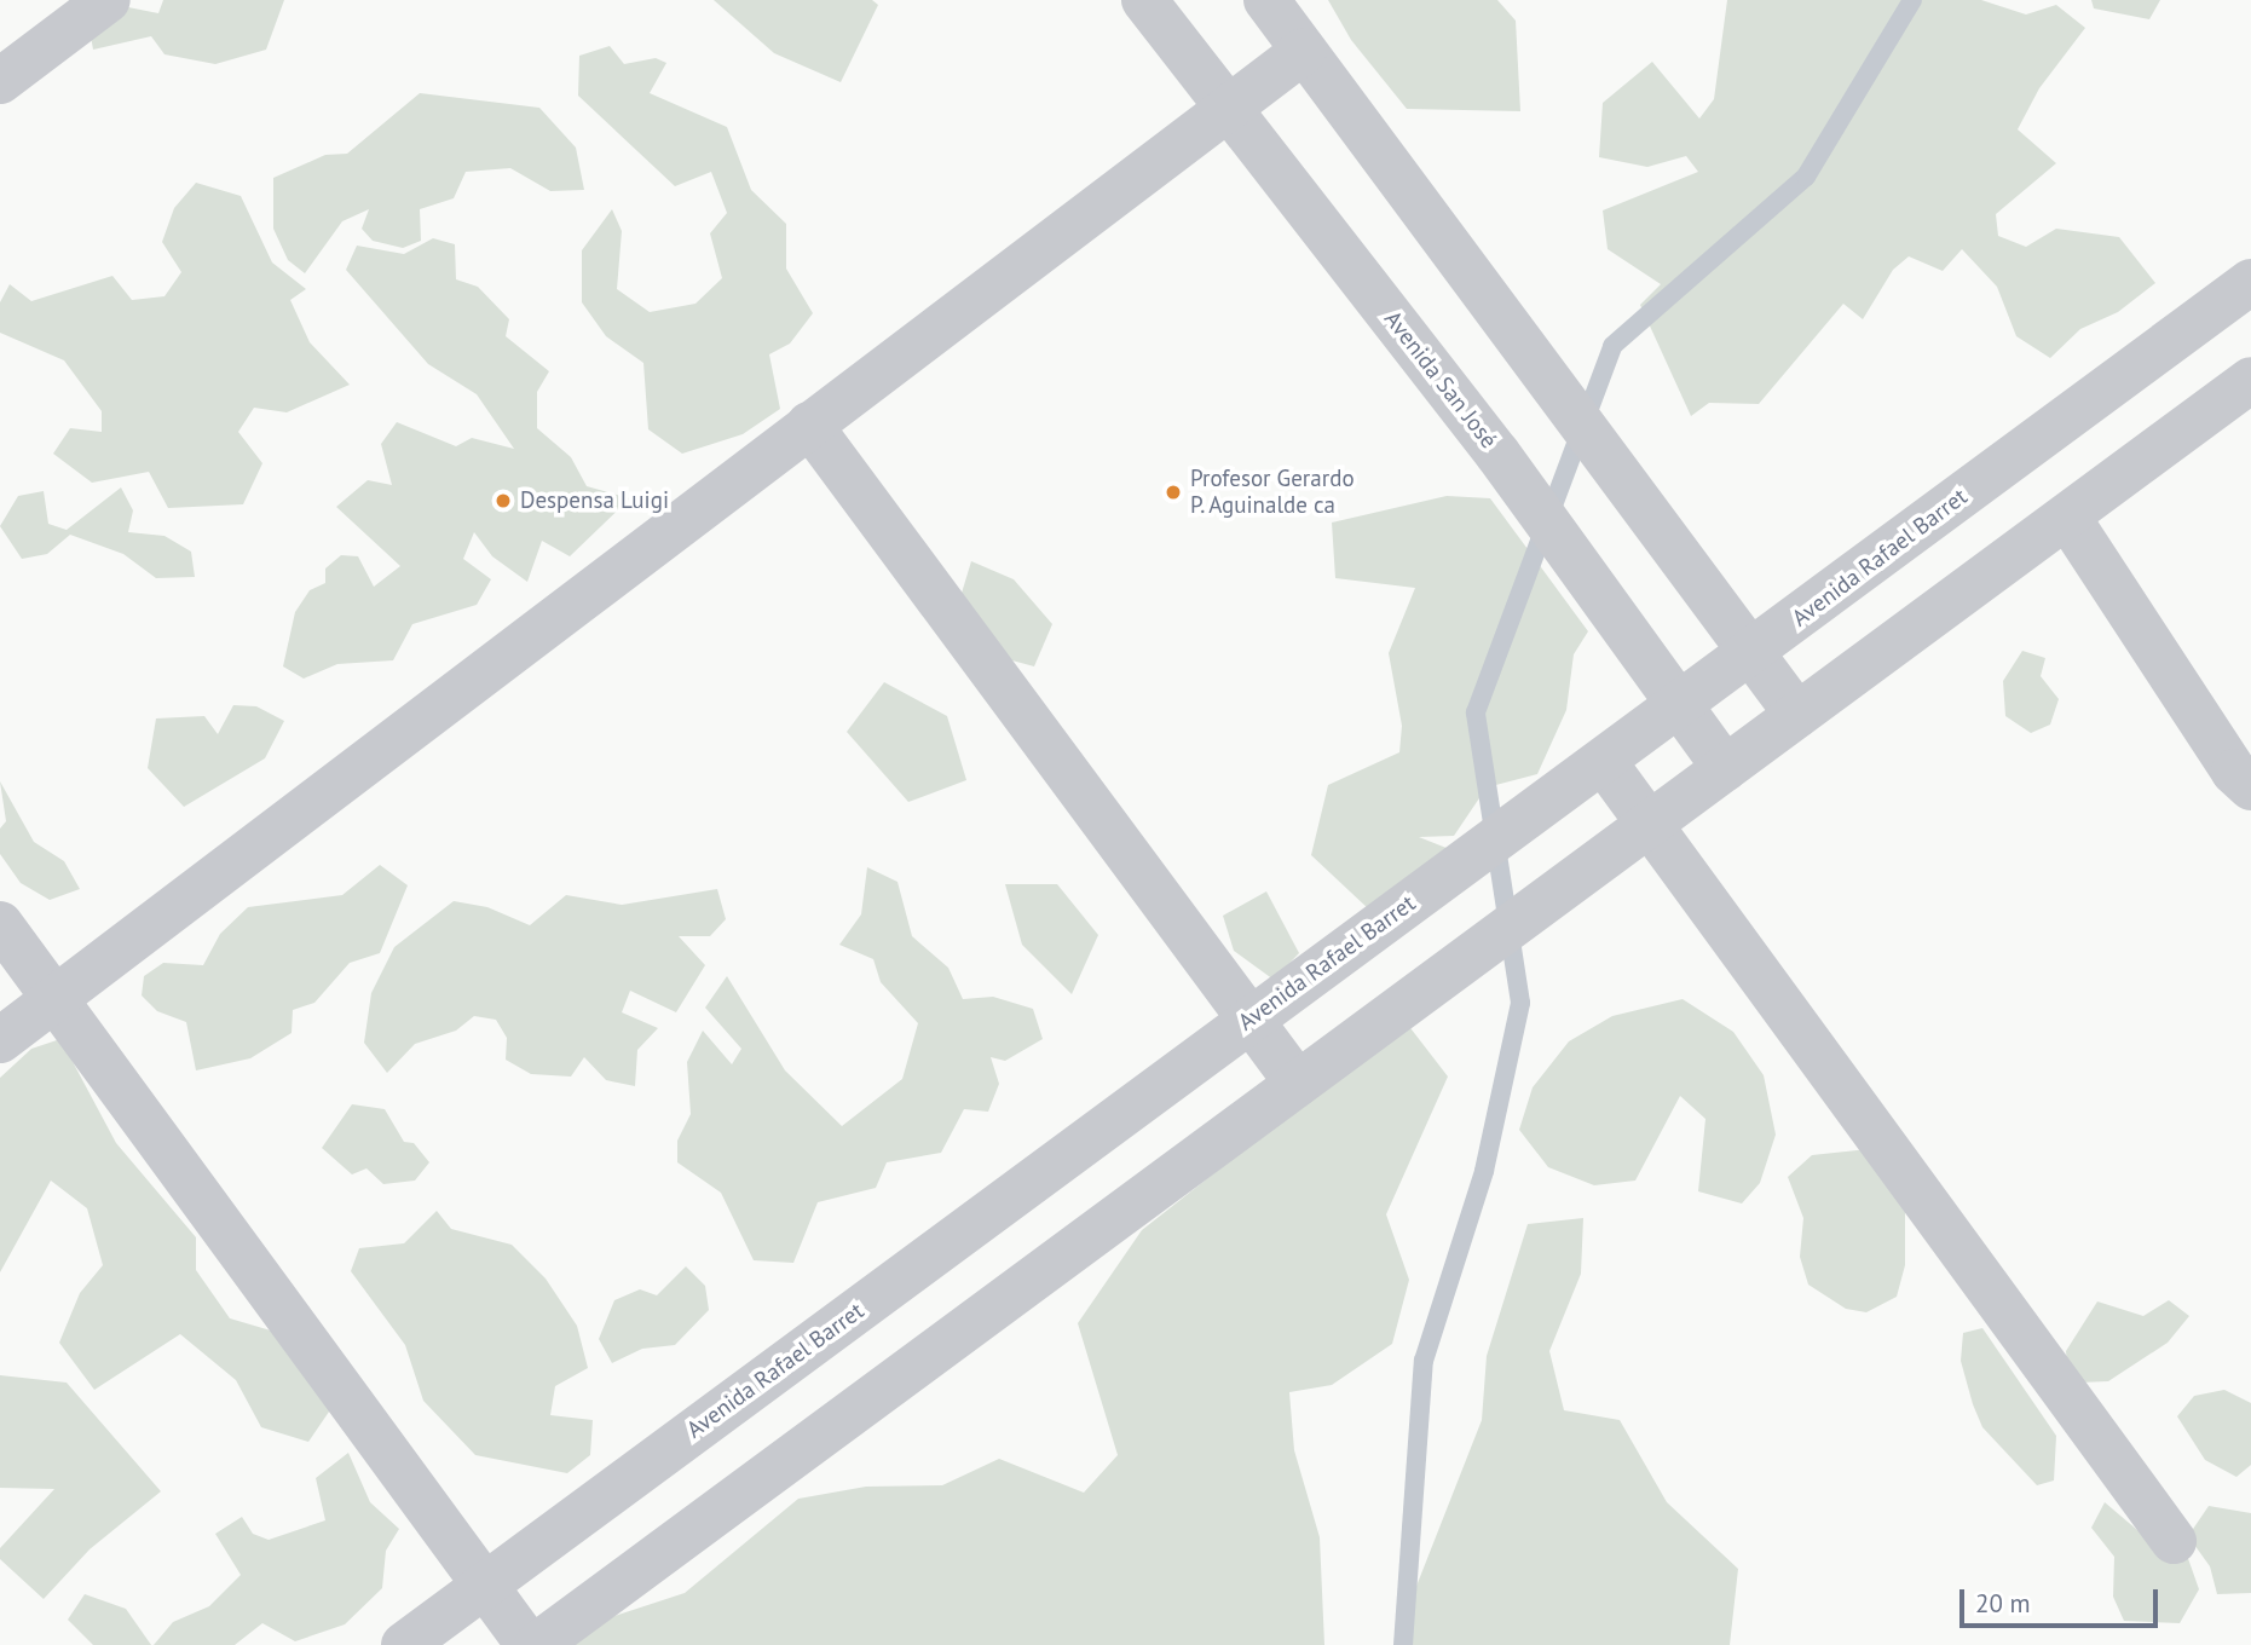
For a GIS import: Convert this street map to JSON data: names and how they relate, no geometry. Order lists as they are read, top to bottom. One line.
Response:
{"streets":{"street":["Avenida San José","Avenida Rafael Barret"]},"crossings":[["Avenida San José","Avenida Rafael Barret"]],"places":["Profesor Gerardo P. Aguinalde ca","Despensa Luigi"],"scale_bar":"20 m"}
